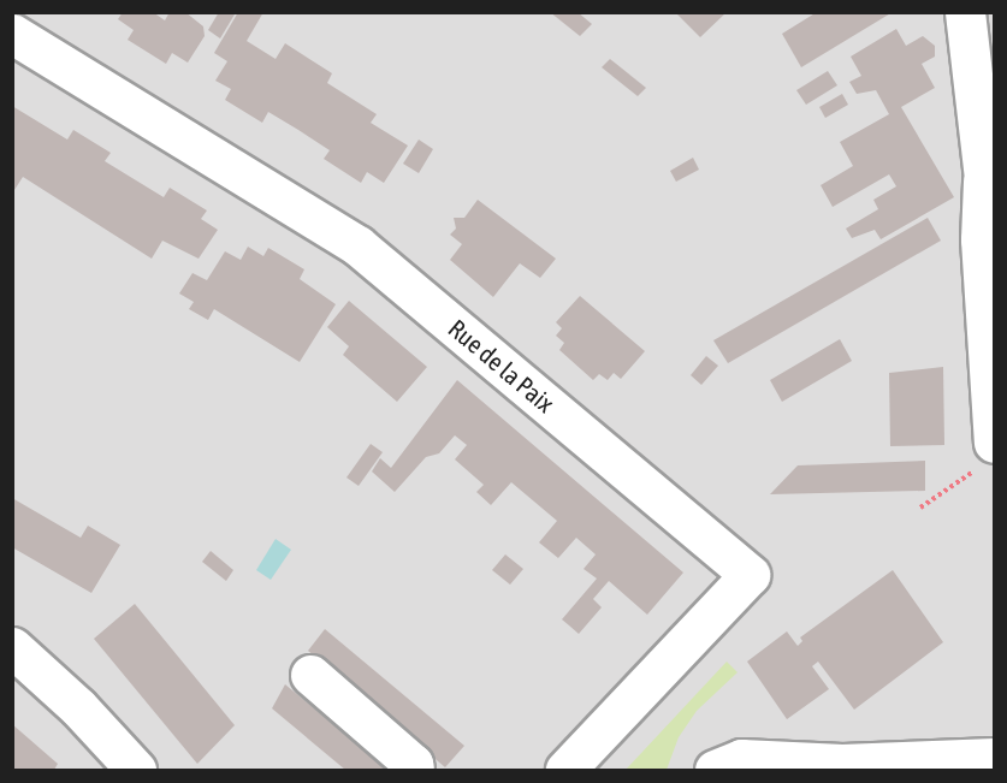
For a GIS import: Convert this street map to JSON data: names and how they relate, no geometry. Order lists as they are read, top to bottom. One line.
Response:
{"streets":{"street":["Rue de la Paix"]}}
